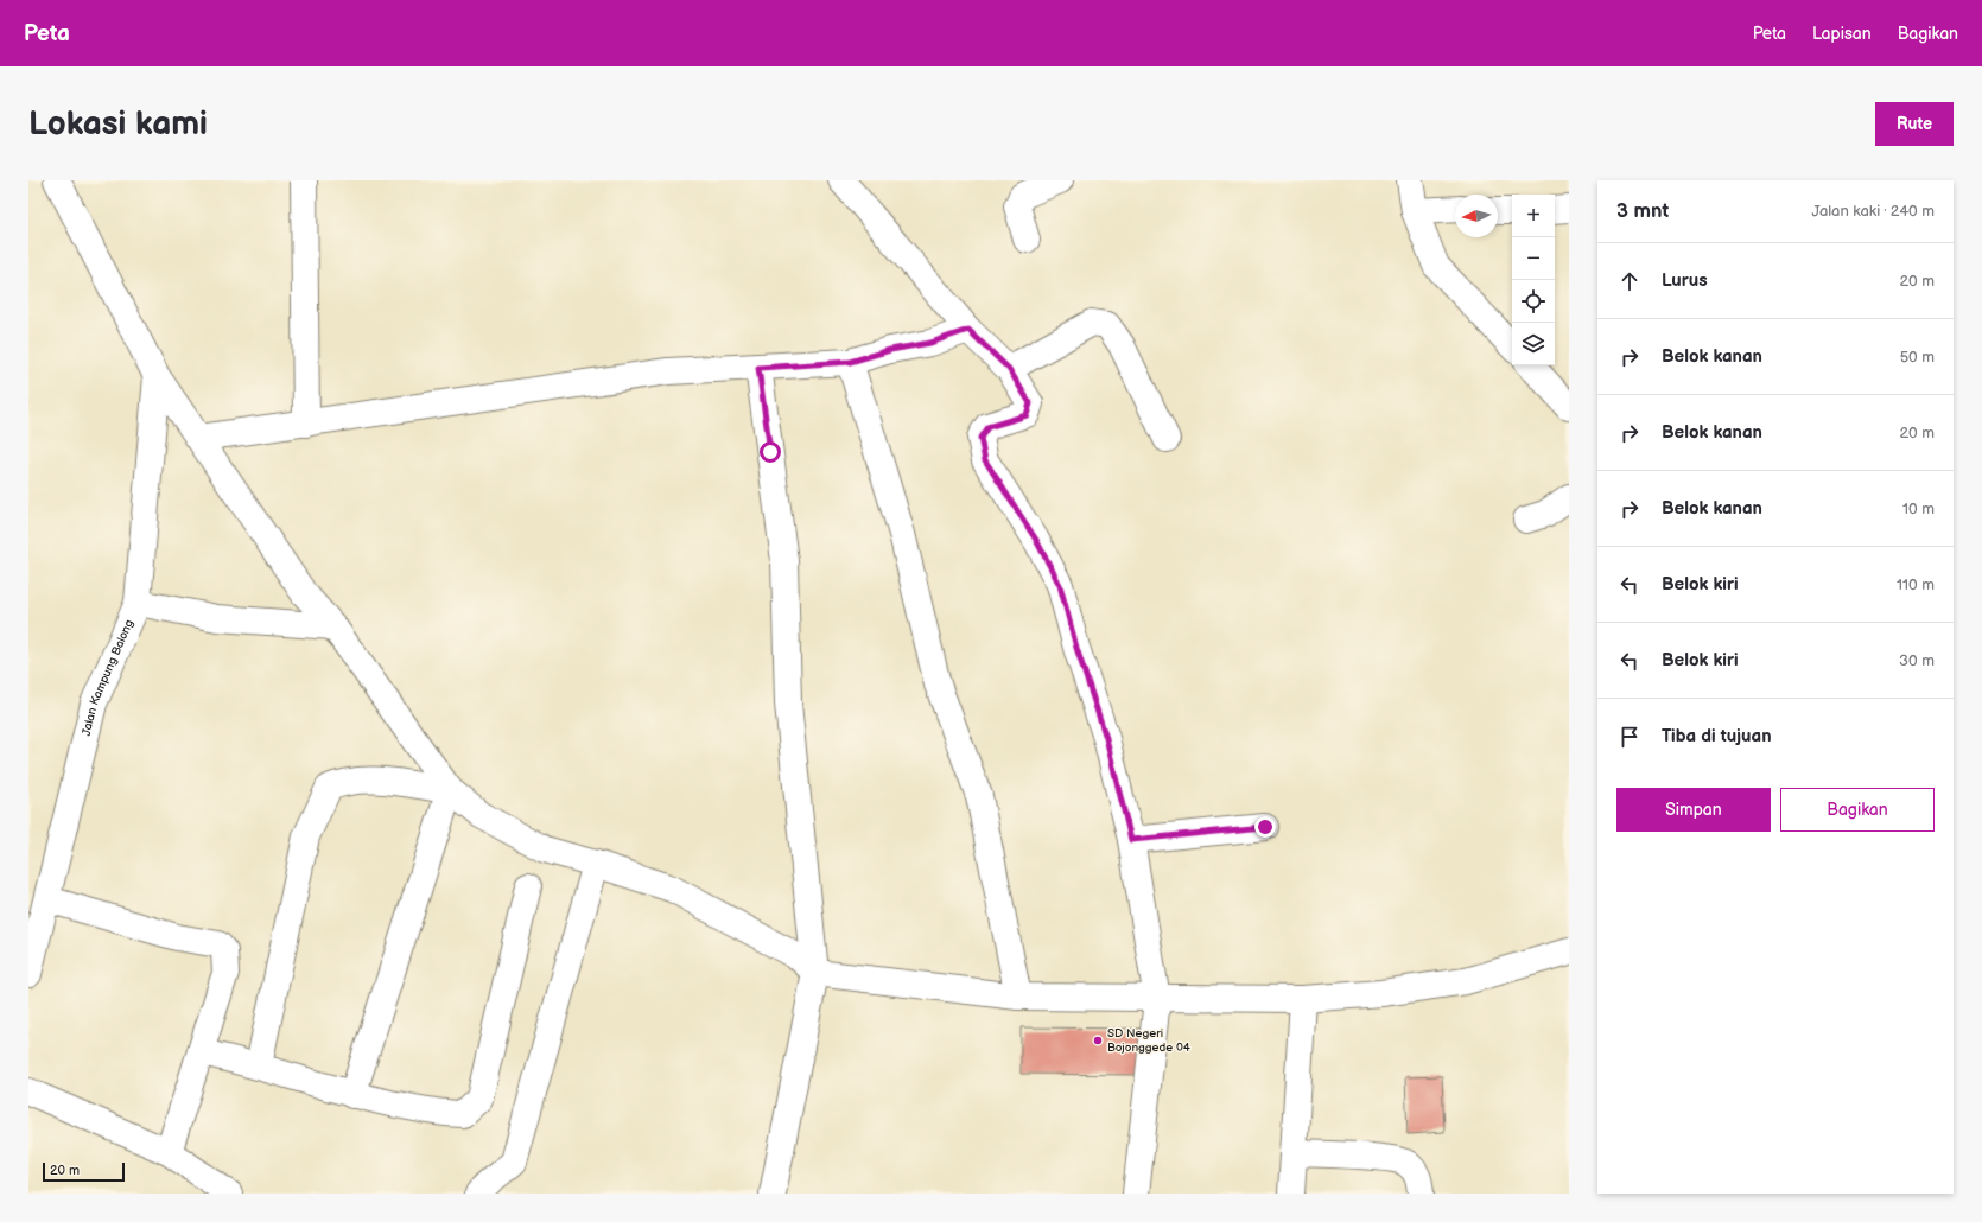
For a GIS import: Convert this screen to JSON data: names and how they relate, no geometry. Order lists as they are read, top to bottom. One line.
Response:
{"streets":{"street":["Jalan Kampung Balong"]},"places":["SD Negeri Bojonggede 04"],"scale_bar":"20 m","north":"left","page":{"header":"Peta","nav":["Peta","Lapisan","Bagikan"],"buttons":["Rute",["Simpan","Bagikan"]],"title":"Lokasi kami","heading":["3 mnt","Jalan kaki · 240 m"],"map_buttons":["+","−"],"list":[["Lurus","20 m"],["Belok kanan","50 m"],["Belok kanan","20 m"],["Belok kanan","10 m"],["Belok kiri","110 m"],["Belok kiri","30 m"],"Tiba di tujuan"],"scale":"20 m"}}
